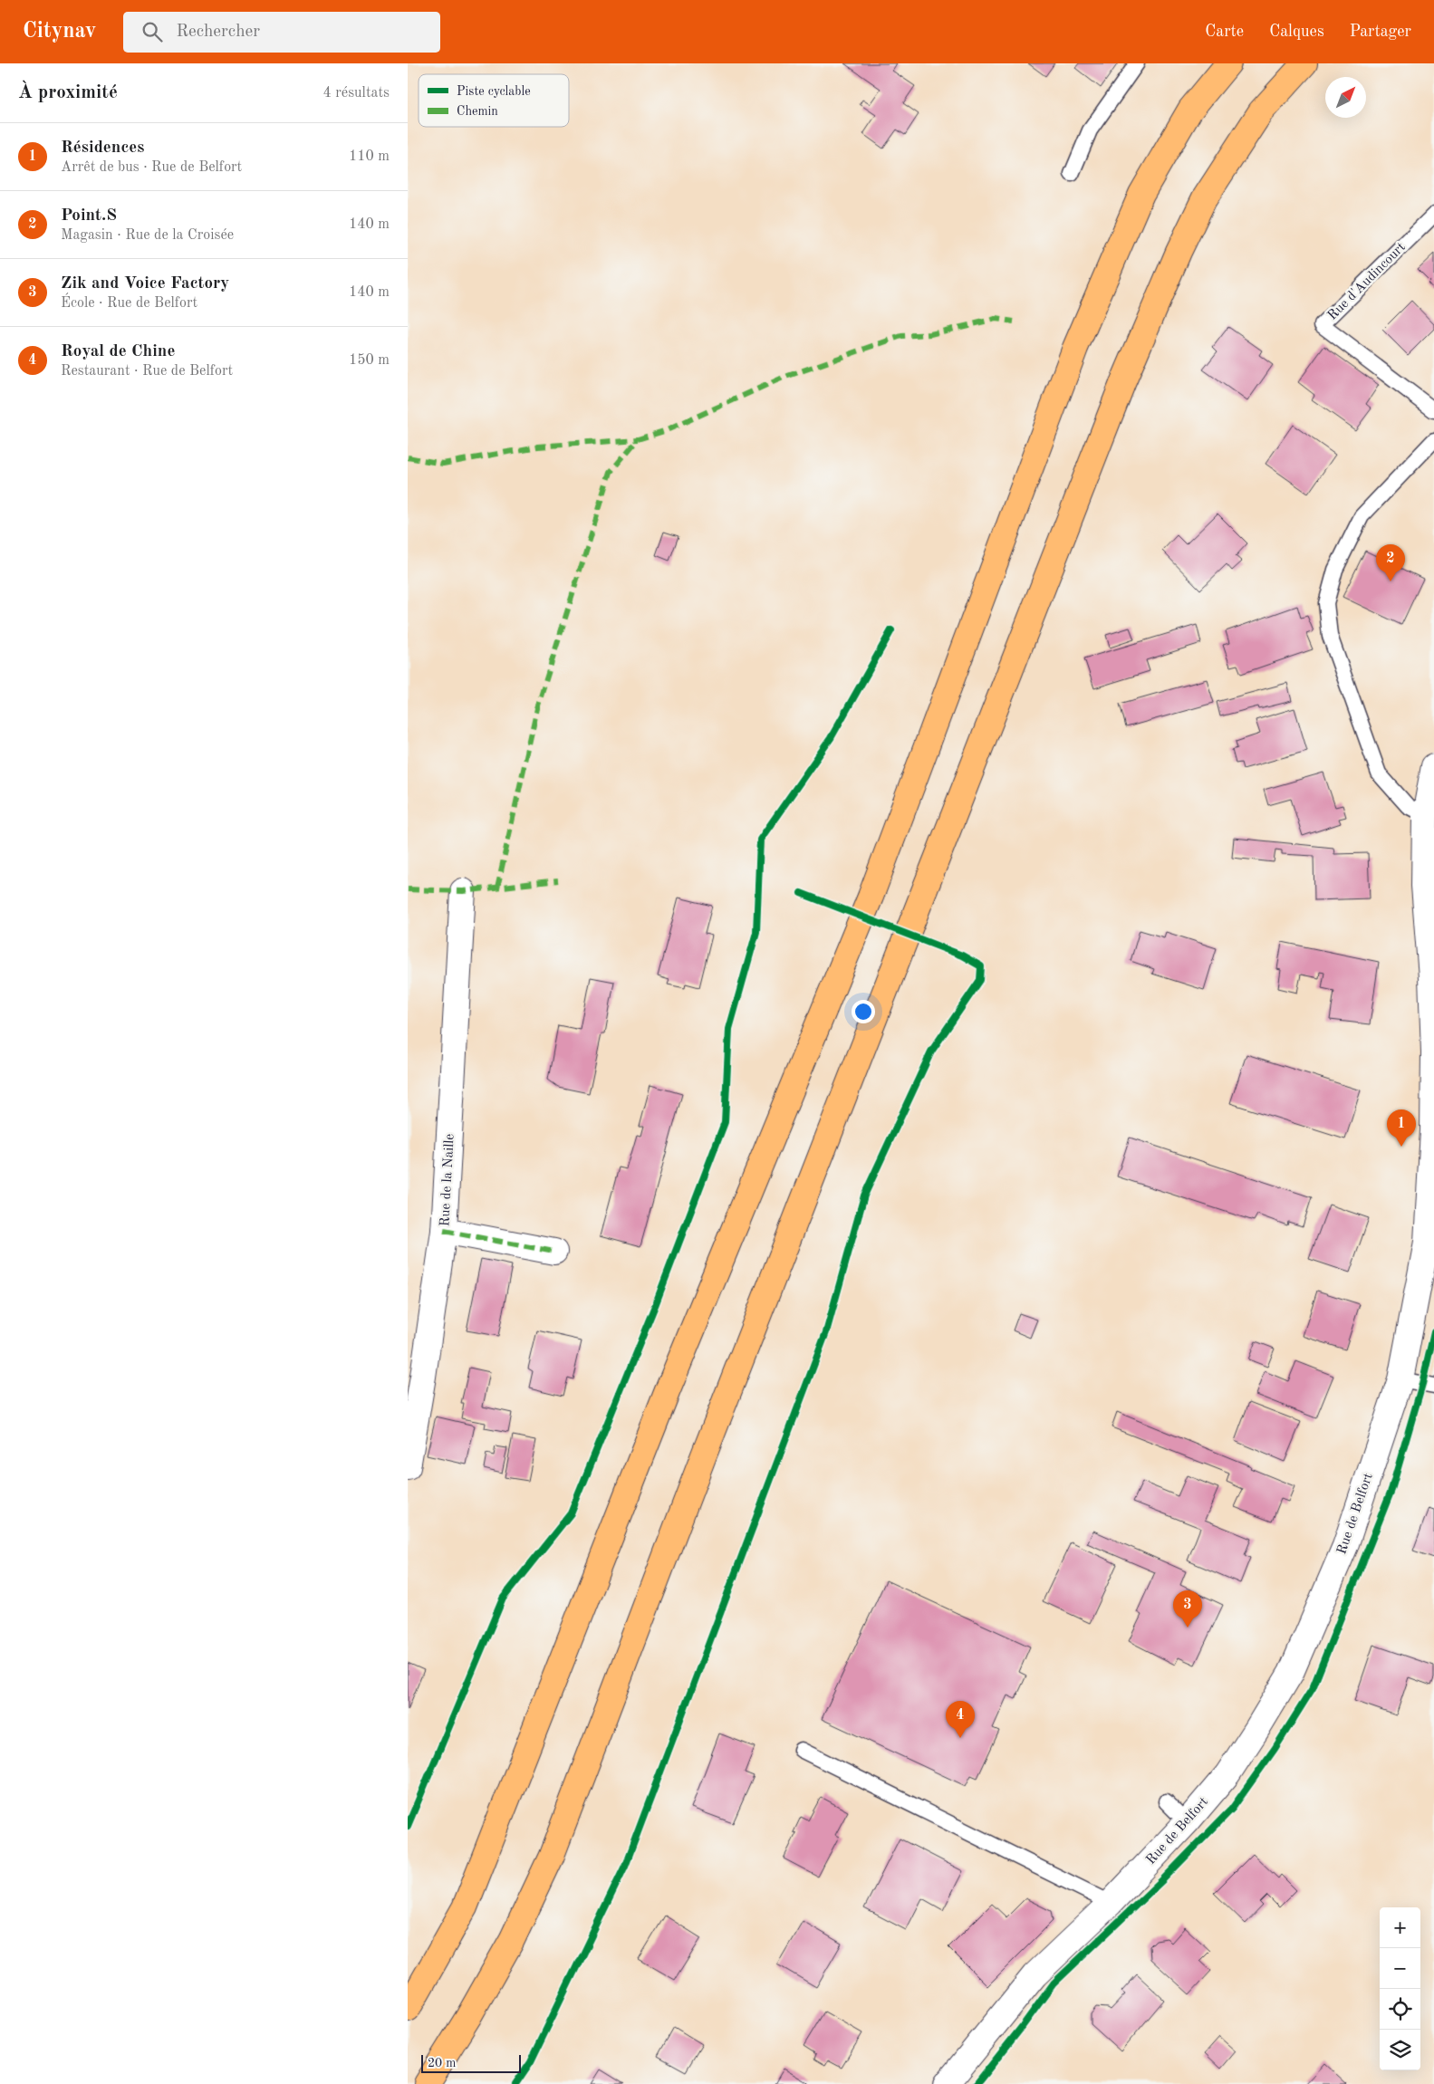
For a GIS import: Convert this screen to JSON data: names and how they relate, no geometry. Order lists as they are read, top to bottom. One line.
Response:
{"streets":{"street":["Rue de la Naille","Rue de Belfort"],"lane":["Rue d'Audincourt"]},"legend":["Piste cyclable","Chemin"],"scale_bar":"20 m","north":"top right","page":{"header":"Citynav","search":"Rechercher","nav":["Carte","Calques","Partager"],"heading":["À proximité","4 résultats"],"list":[{"mark":"1","name":"Résidences","note":"Arrêt de bus · Rue de Belfort","value":"110 m"},{"mark":"2","name":"Point.S","note":"Magasin · Rue de la Croisée","value":"140 m"},{"mark":"3","name":"Zik and Voice Factory","note":"École · Rue de Belfort","value":"140 m"},{"mark":"4","name":"Royal de Chine","note":"Restaurant · Rue de Belfort","value":"150 m"}],"pins":["2","1","3","4"],"map_buttons":["+","−"],"scale":"20 m"}}
